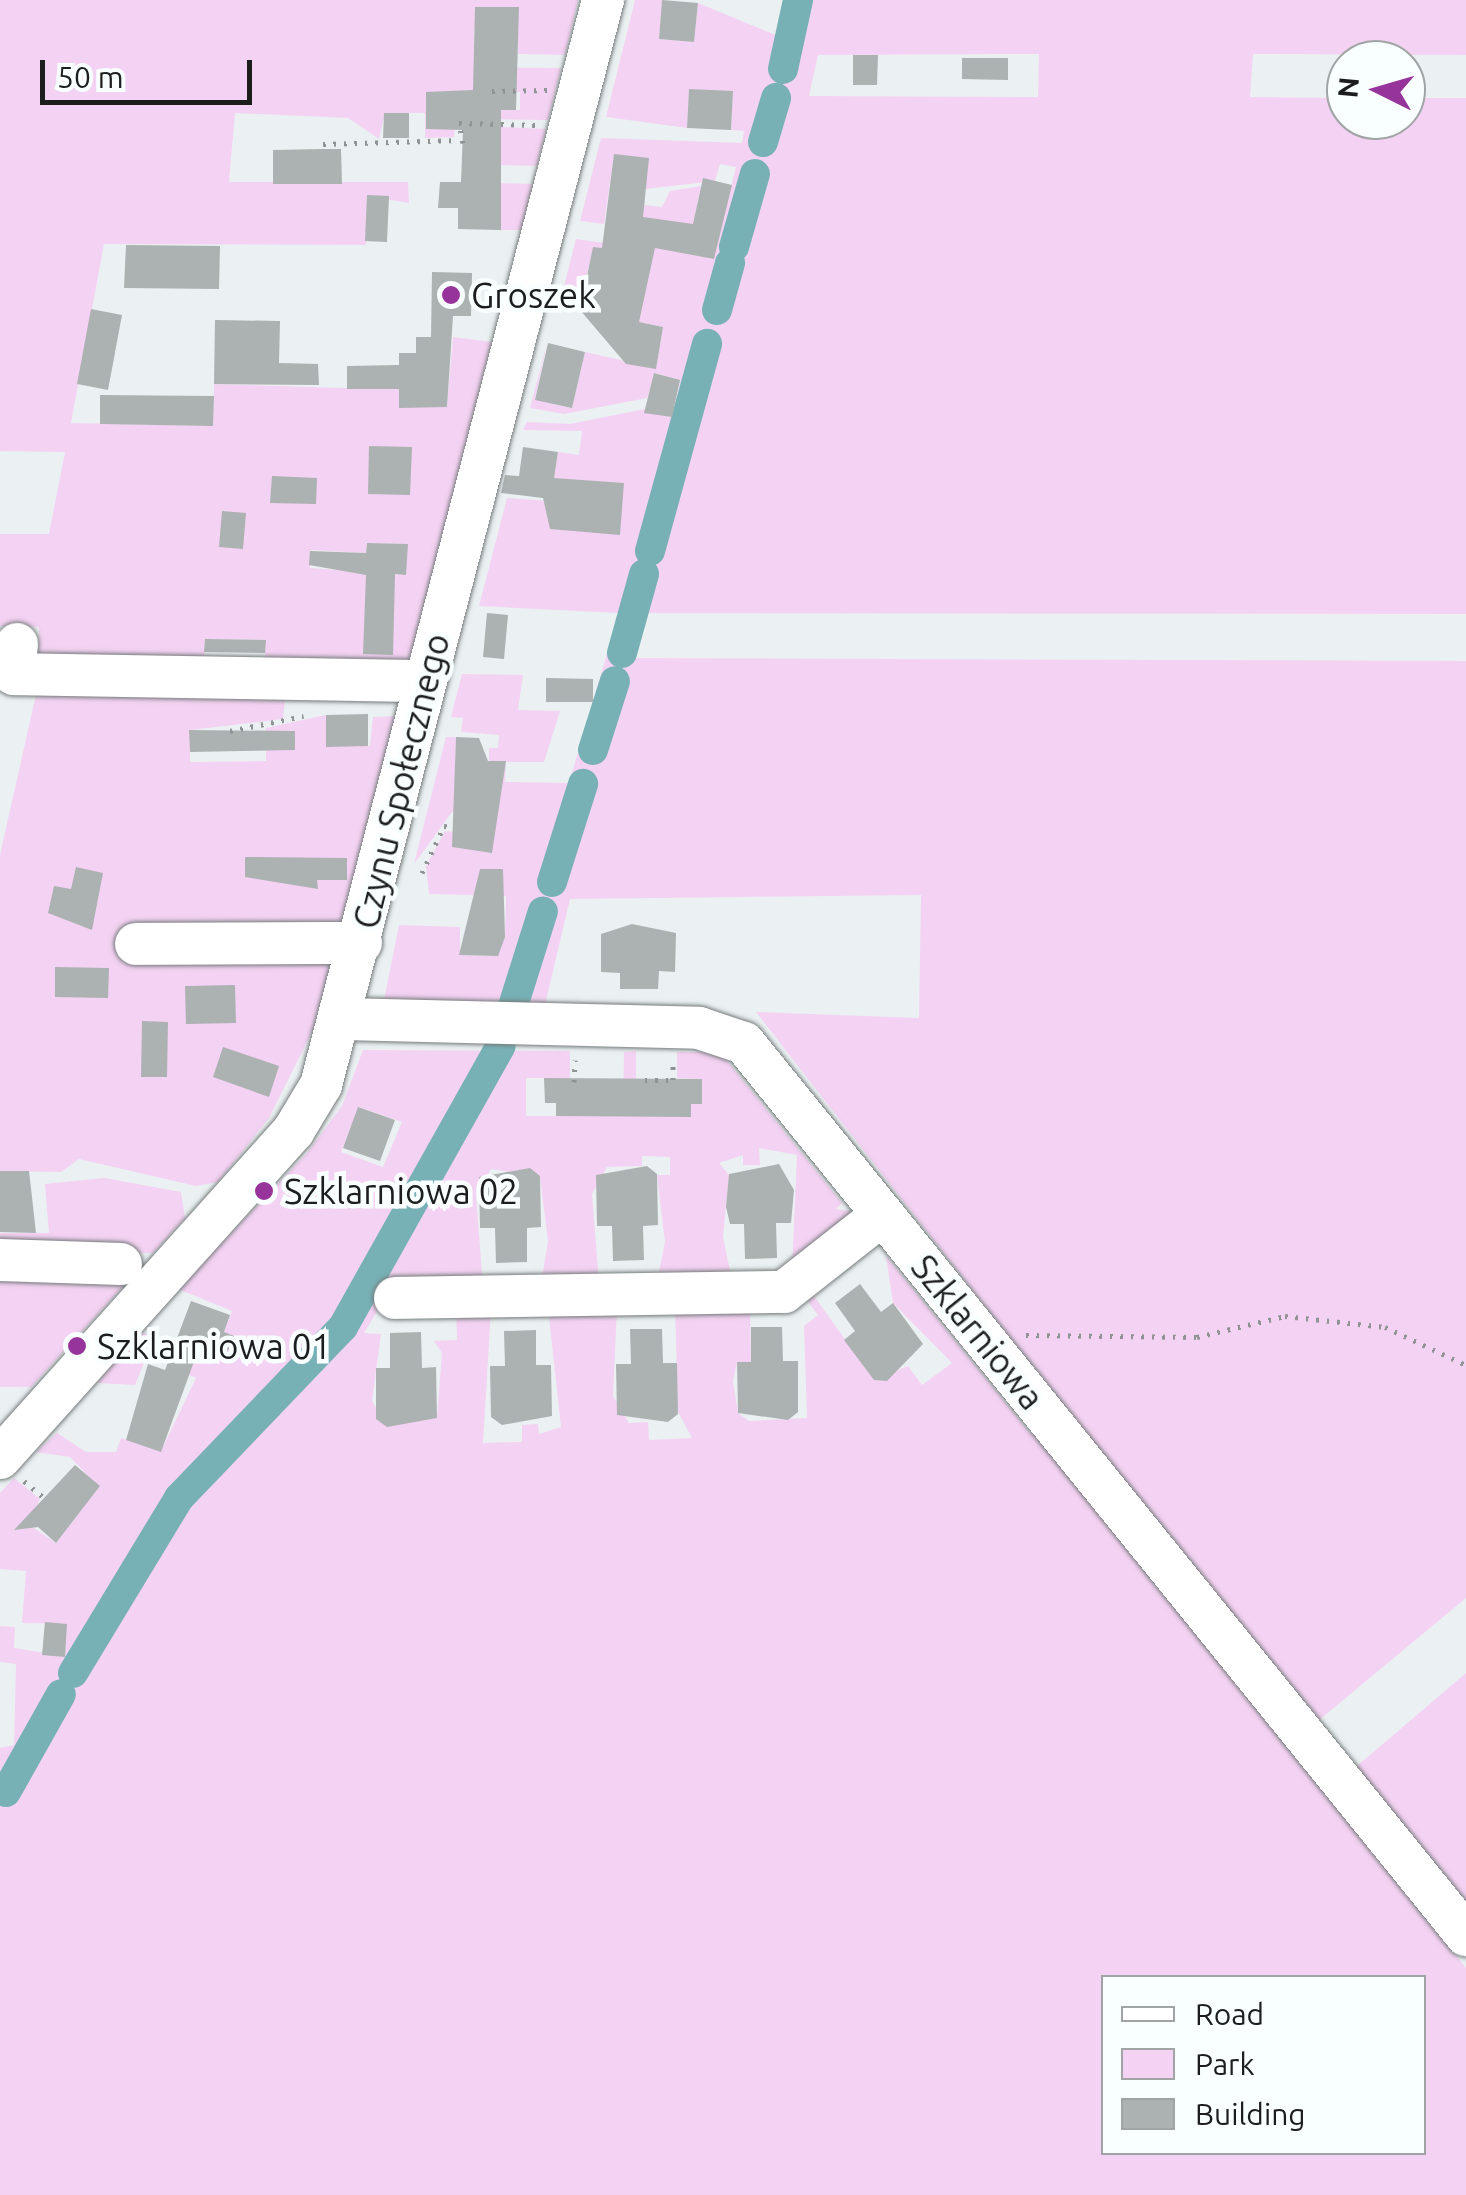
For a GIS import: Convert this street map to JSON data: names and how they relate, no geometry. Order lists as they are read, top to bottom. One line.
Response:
{"streets":{"street":["Czynu Społecznego","Szklarniowa"]},"crossings":[["Czynu Społecznego","Szklarniowa"]],"places":["Groszek","Szklarniowa 02","Szklarniowa 01"],"legend":["Road","Park","Building"],"scale_bar":"50 m","north":"left"}
